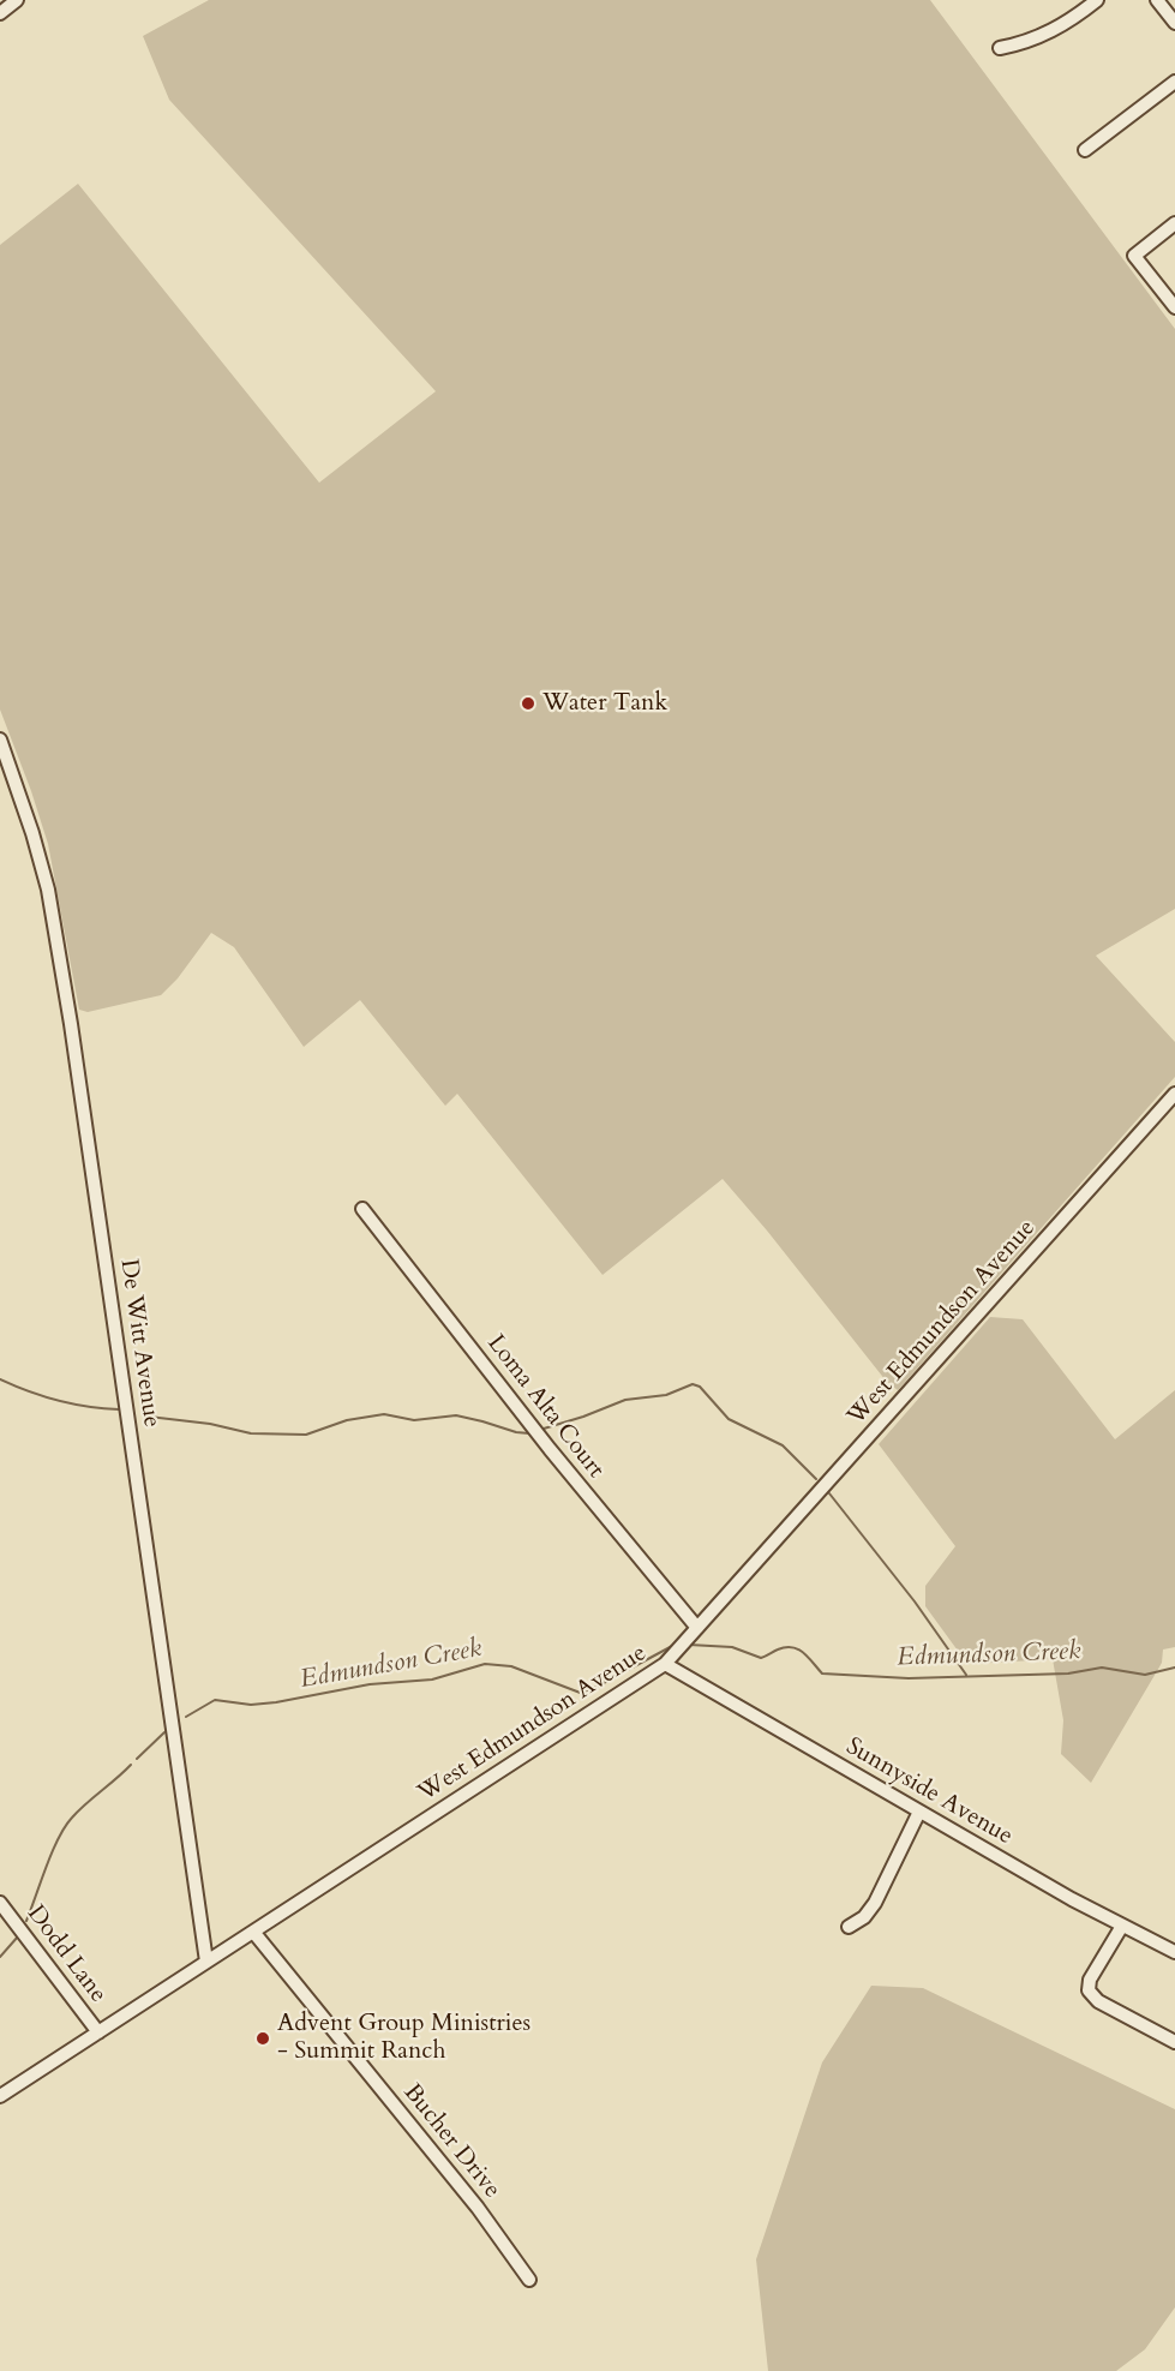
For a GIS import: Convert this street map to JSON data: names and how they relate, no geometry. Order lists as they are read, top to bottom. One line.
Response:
{"streets":{"street":["West Edmundson Avenue","De Witt Avenue","Loma Alta Court","Sunnyside Avenue","Dodd Lane","Bucher Drive"]},"crossings":[["West Edmundson Avenue","De Witt Avenue"],["West Edmundson Avenue","Loma Alta Court"],["West Edmundson Avenue","Sunnyside Avenue"],["West Edmundson Avenue","Dodd Lane"],["West Edmundson Avenue","Bucher Drive"]],"water":["Edmundson Creek"],"places":["Water Tank","Advent Group Ministries - Summit Ranch"]}
